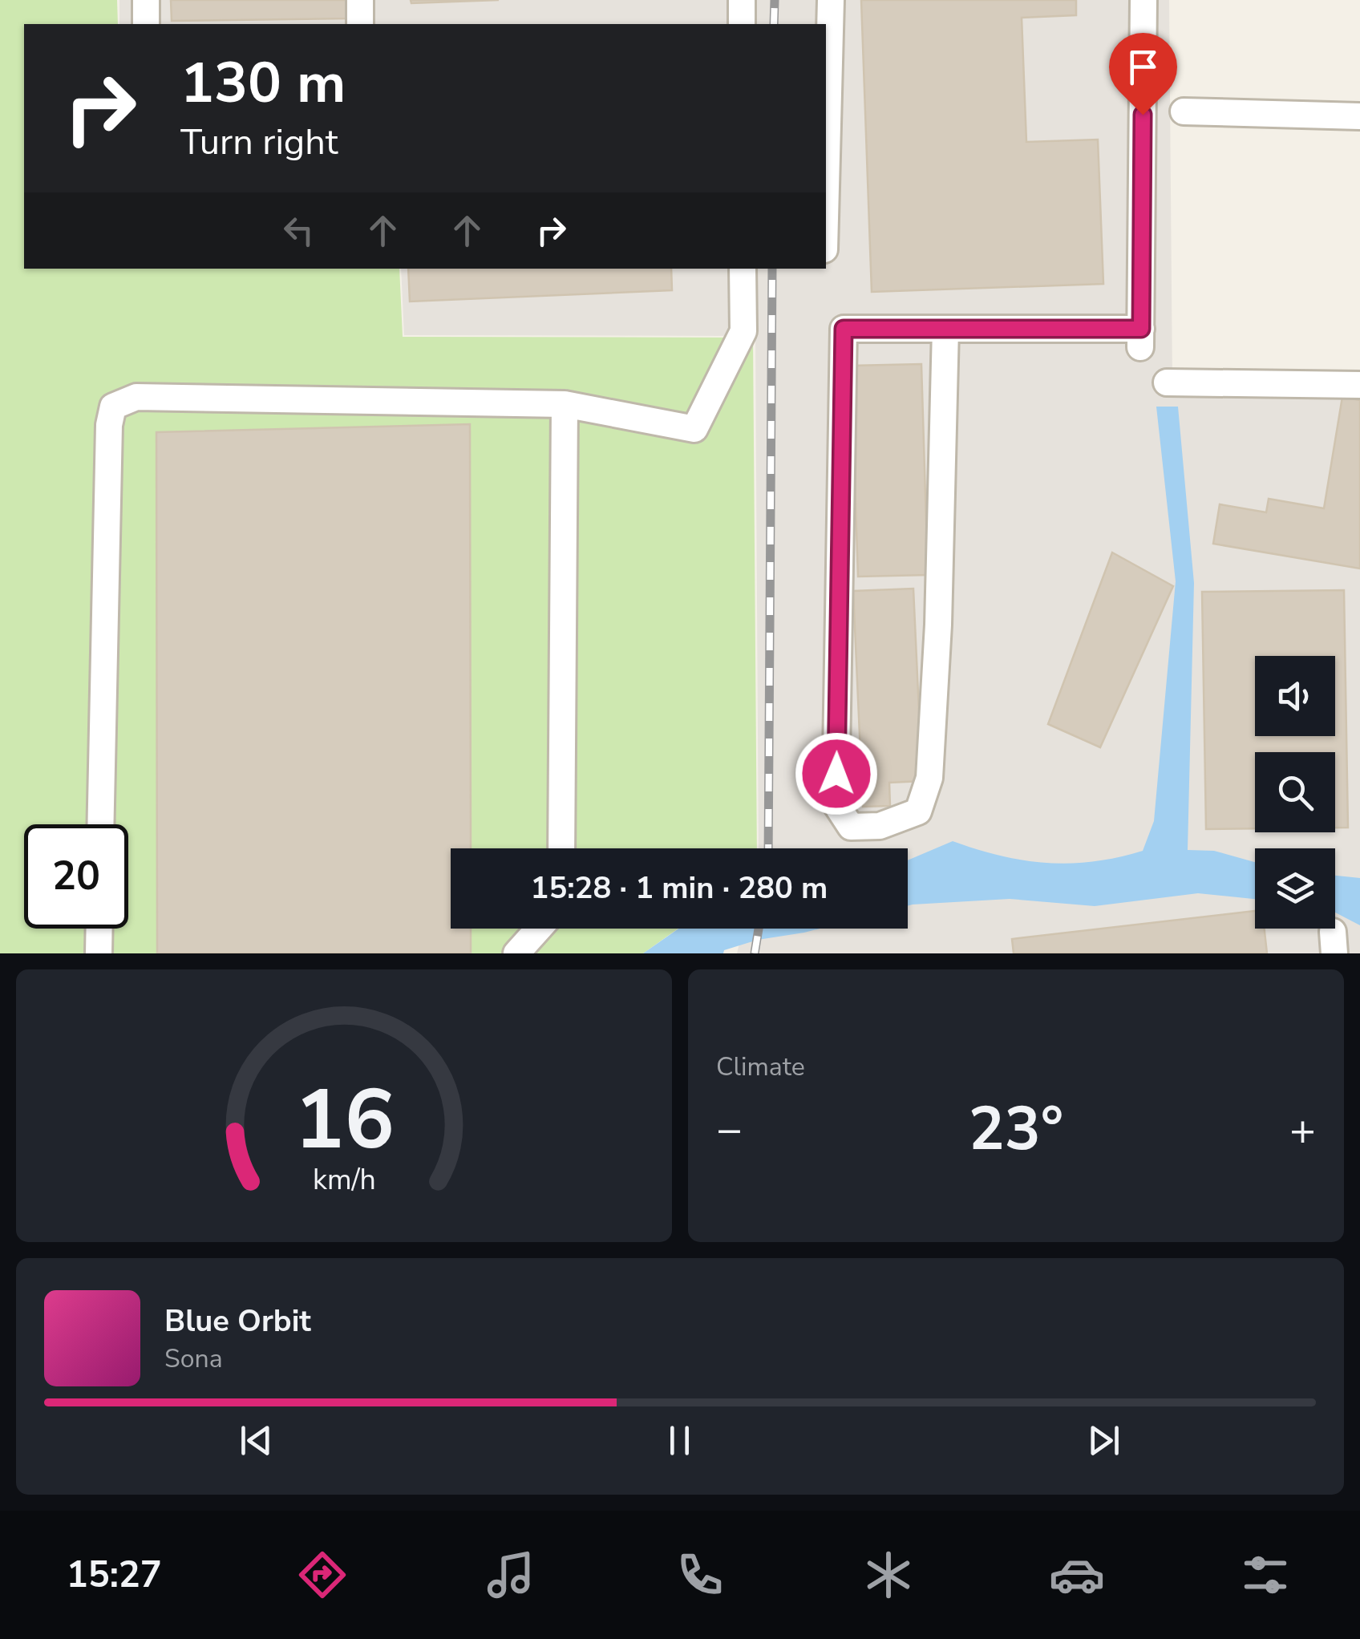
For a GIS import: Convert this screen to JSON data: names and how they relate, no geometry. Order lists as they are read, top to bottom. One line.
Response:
{"page":{"turn":["130 m","Turn right"],"limit":"20","trip":"15:28 · 1 min · 280 m","tile":"Climate","heat":["−","23°","+"],"song":["Blue Orbit","Sona"],"tabs":"15:27","gauge":["16","km/h"]}}
